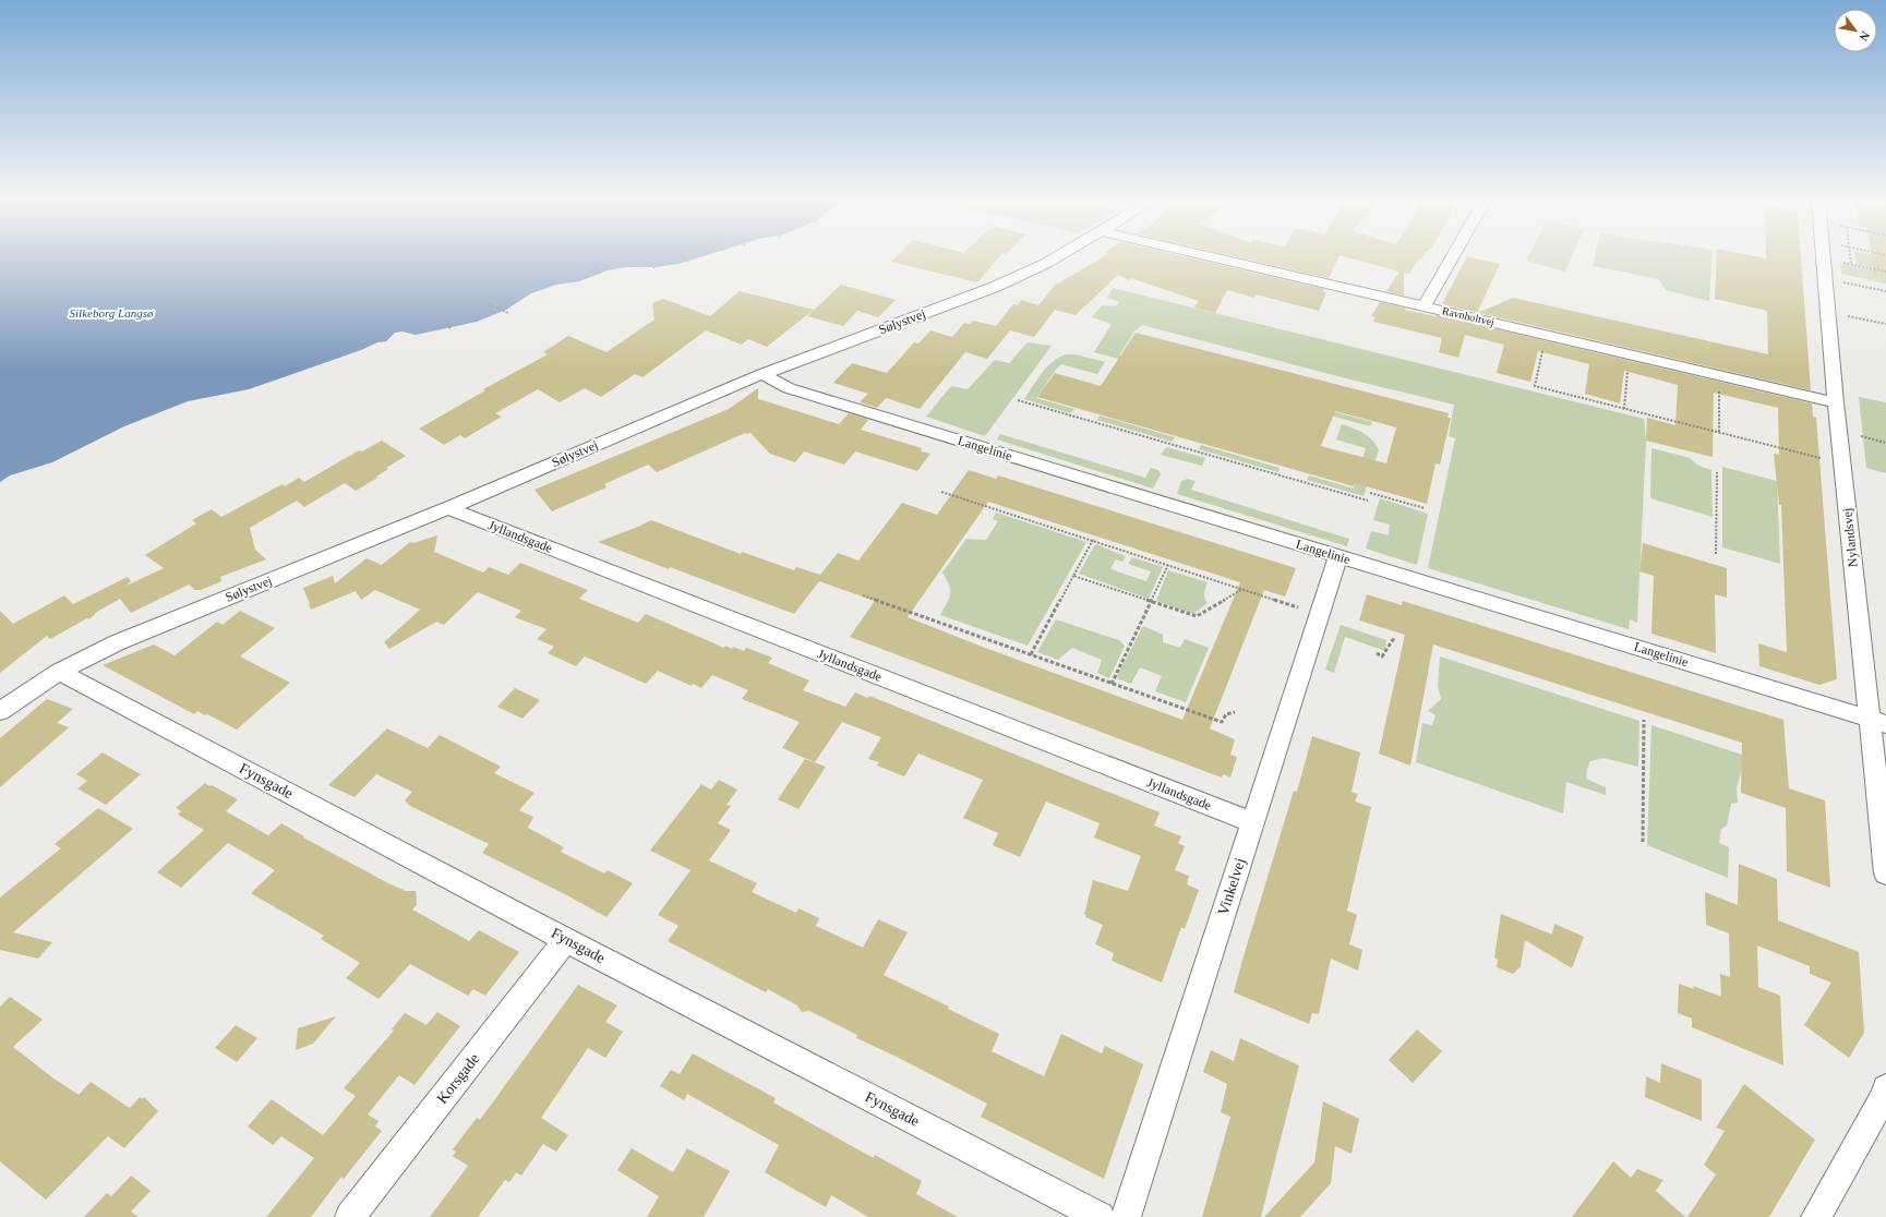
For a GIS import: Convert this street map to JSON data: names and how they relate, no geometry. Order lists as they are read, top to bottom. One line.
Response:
{"streets":{"street":["Ravnholtvej","Sølystvej","Langelinie","Jyllandsgade","Nylandsvej","Fynsgade","Vinkelvej","Korsgade"]},"crossings":[["Ravnholtvej","Nylandsvej"],["Sølystvej","Langelinie"],["Sølystvej","Jyllandsgade"],["Sølystvej","Fynsgade"],["Langelinie","Nylandsvej"],["Langelinie","Vinkelvej"],["Jyllandsgade","Vinkelvej"],["Fynsgade","Korsgade"]],"water":["Silkeborg Langsø"],"north":"bottom right"}
